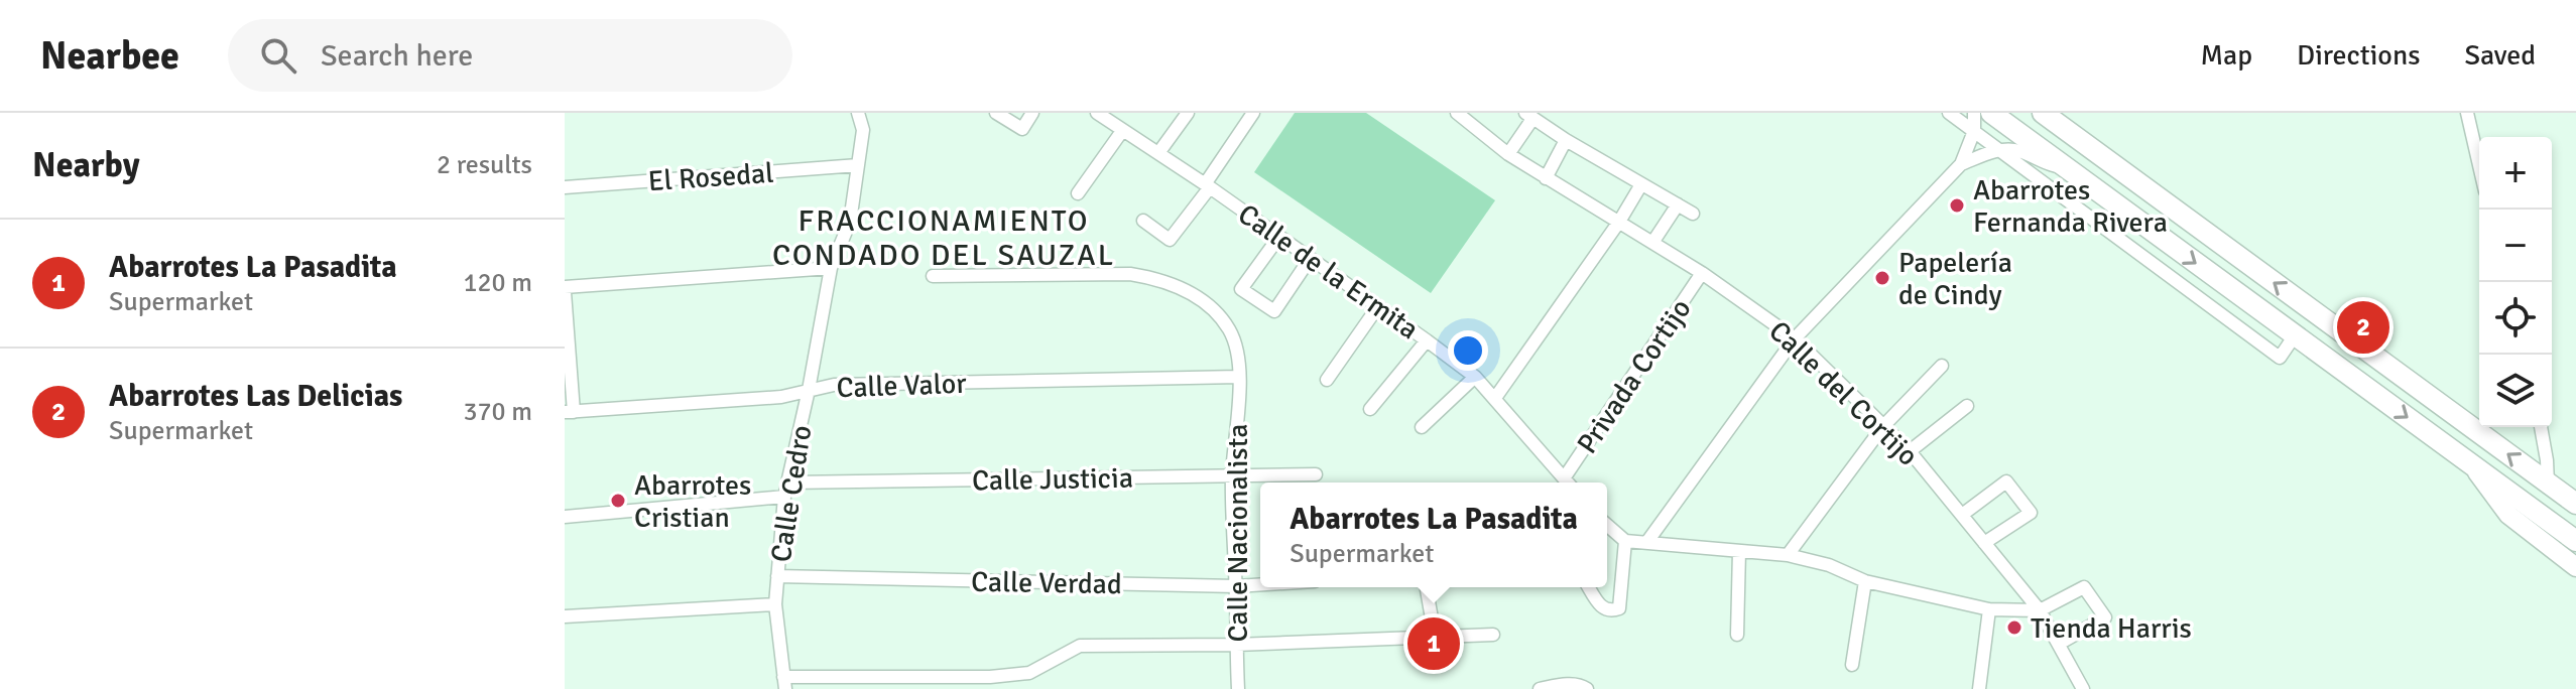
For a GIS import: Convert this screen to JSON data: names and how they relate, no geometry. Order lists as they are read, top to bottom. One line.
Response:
{"streets":{"street":["El Rosedal","Calle de la Ermita","Privada Cortijo","Calle Valor","Calle del Cortijo","Calle Justicia","Calle Cedro","Calle Nacionalista","Calle Verdad"]},"crossings":[["El Rosedal","Calle Cedro"],["Privada Cortijo","Calle del Cortijo"],["Calle Valor","Calle Cedro"],["Calle Valor","Calle Nacionalista"],["Calle Justicia","Calle Cedro"],["Calle Justicia","Calle Nacionalista"],["Calle Cedro","Calle Verdad"],["Calle Nacionalista","Calle Verdad"]],"districts":["FRACCIONAMIENTO CONDADO DEL SAUZAL"],"places":["Abarrotes Fernanda Rivera","Papelería de Cindy","Abarrotes Cristian","Tienda Harris"],"page":{"header":"Nearbee","search":"Search here","nav":["Map","Directions","Saved"],"heading":["Nearby","2 results"],"map_buttons":["+","−"],"list":[{"mark":"1","name":"Abarrotes La Pasadita","note":"Supermarket","value":"120 m"},{"mark":"2","name":"Abarrotes Las Delicias","note":"Supermarket","value":"370 m"}],"pins":["2","1"],"popup":["Abarrotes La Pasadita","Supermarket"]}}
